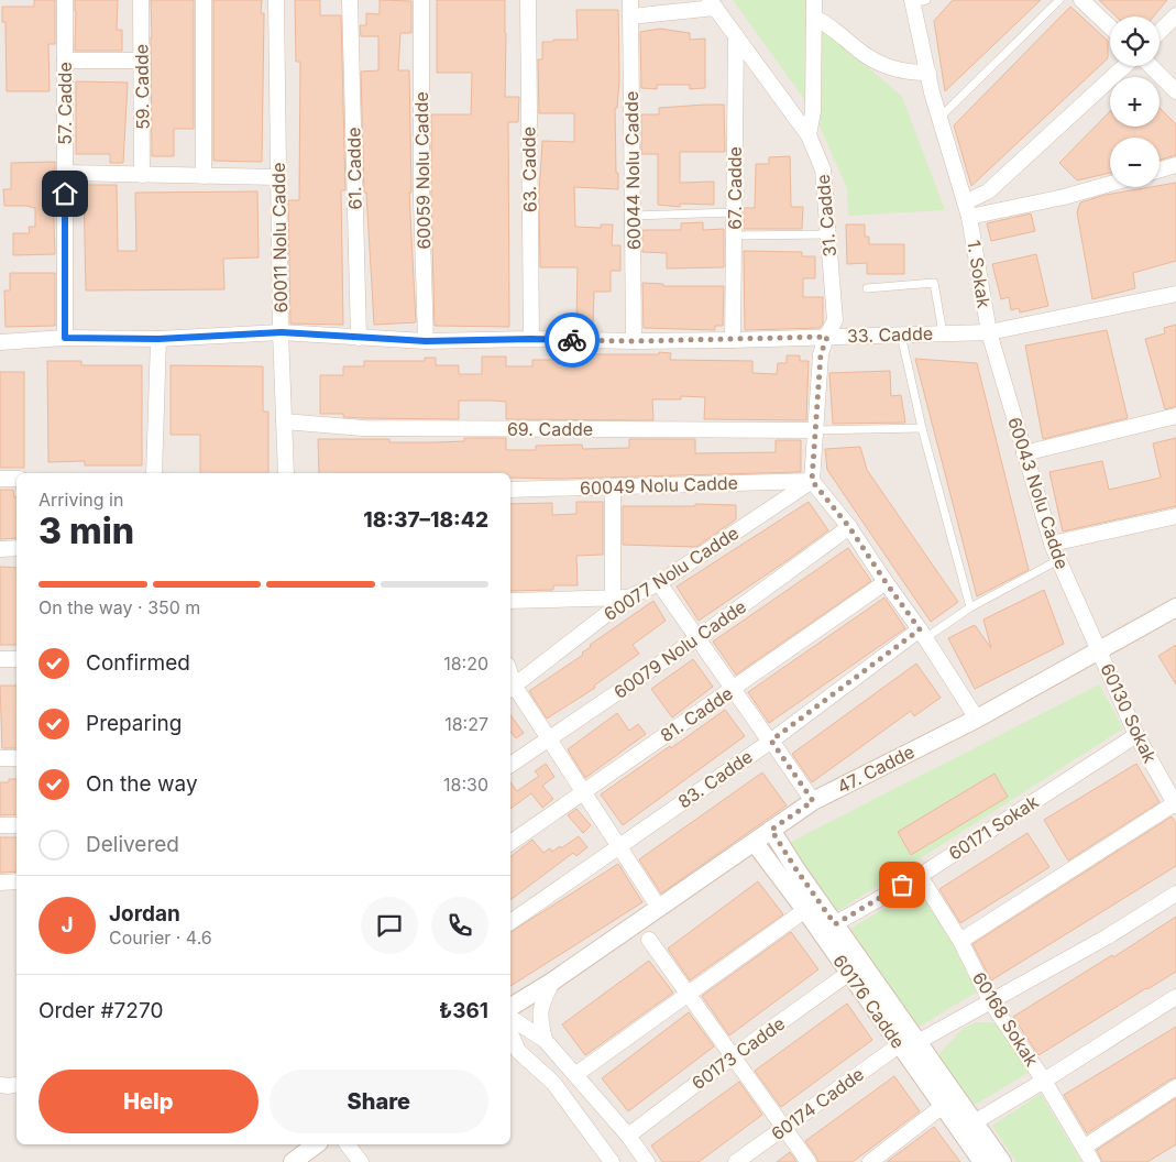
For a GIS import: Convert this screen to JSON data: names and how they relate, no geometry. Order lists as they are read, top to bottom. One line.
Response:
{"streets":{"street":["59. Cadde","57. Cadde","61. Cadde","63. Cadde","60059 Nolu Cadde","60044 Nolu Cadde","67. Cadde","31. Cadde","60011 Nolu Cadde","1. Sokak","33. Cadde","69. Cadde","60049 Nolu Cadde","60043 Nolu Cadde","60077 Nolu Cadde","60079 Nolu Cadde","60130 Sokak","81. Cadde","47. Cadde","83. Cadde","60171 Sokak","60176 Cadde","60168 Sokak","60173 Cadde","60174 Cadde"]},"crossings":[["57. Cadde","33. Cadde"],["61. Cadde","33. Cadde"],["63. Cadde","33. Cadde"],["60059 Nolu Cadde","33. Cadde"],["60044 Nolu Cadde","33. Cadde"],["67. Cadde","31. Cadde"],["67. Cadde","33. Cadde"],["31. Cadde","33. Cadde"],["31. Cadde","69. Cadde"],["31. Cadde","60049 Nolu Cadde"],["31. Cadde","60077 Nolu Cadde"],["60011 Nolu Cadde","33. Cadde"],["60011 Nolu Cadde","69. Cadde"],["1. Sokak","33. Cadde"],["1. Sokak","60043 Nolu Cadde"],["33. Cadde","60043 Nolu Cadde"],["60049 Nolu Cadde","60077 Nolu Cadde"],["60043 Nolu Cadde","60130 Sokak"],["60043 Nolu Cadde","47. Cadde"],["60130 Sokak","47. Cadde"],["60130 Sokak","60171 Sokak"],["47. Cadde","60176 Cadde"],["60171 Sokak","60176 Cadde"],["60171 Sokak","60168 Sokak"],["60176 Cadde","60173 Cadde"],["60176 Cadde","60174 Cadde"]],"page":{"map_buttons":["+","−"],"heading":["3 min","Arriving in","18:37–18:42"],"panel":["Jordan","Courier · 4.6","Order #7270","₺361"],"bar":"On the way · 350 m","list":[["Confirmed","18:20"],["Preparing","18:27"],["On the way","18:30"],"Delivered"],"round":"J","buttons":["Help","Share"]}}
